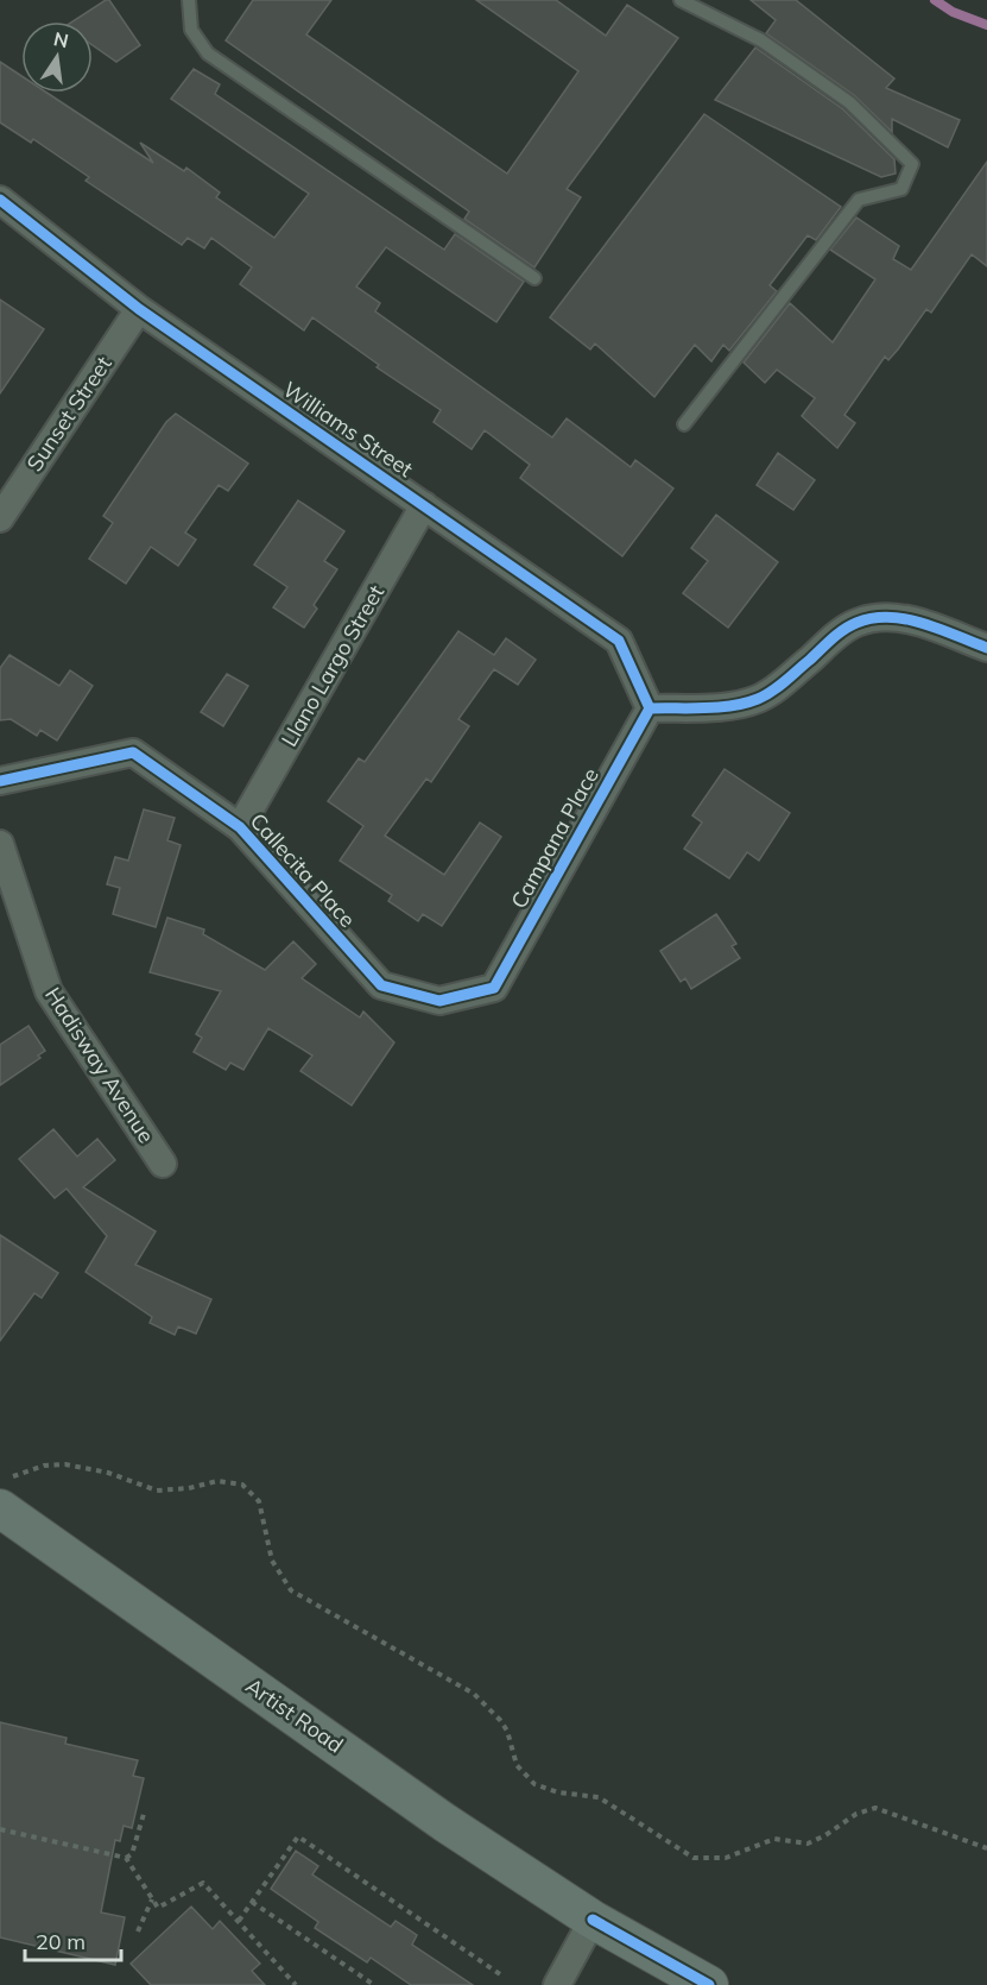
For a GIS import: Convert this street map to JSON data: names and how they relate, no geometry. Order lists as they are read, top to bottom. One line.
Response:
{"streets":{"main road":["Artist Road"],"street":["Sunset Street","Williams Street","Llano Largo Street","Campana Place","Callecita Place","Hadisway Avenue"]},"crossings":[["Sunset Street","Williams Street"],["Williams Street","Llano Largo Street"],["Williams Street","Campana Place"],["Llano Largo Street","Callecita Place"],["Campana Place","Callecita Place"]],"scale_bar":"20 m","north":"top"}
